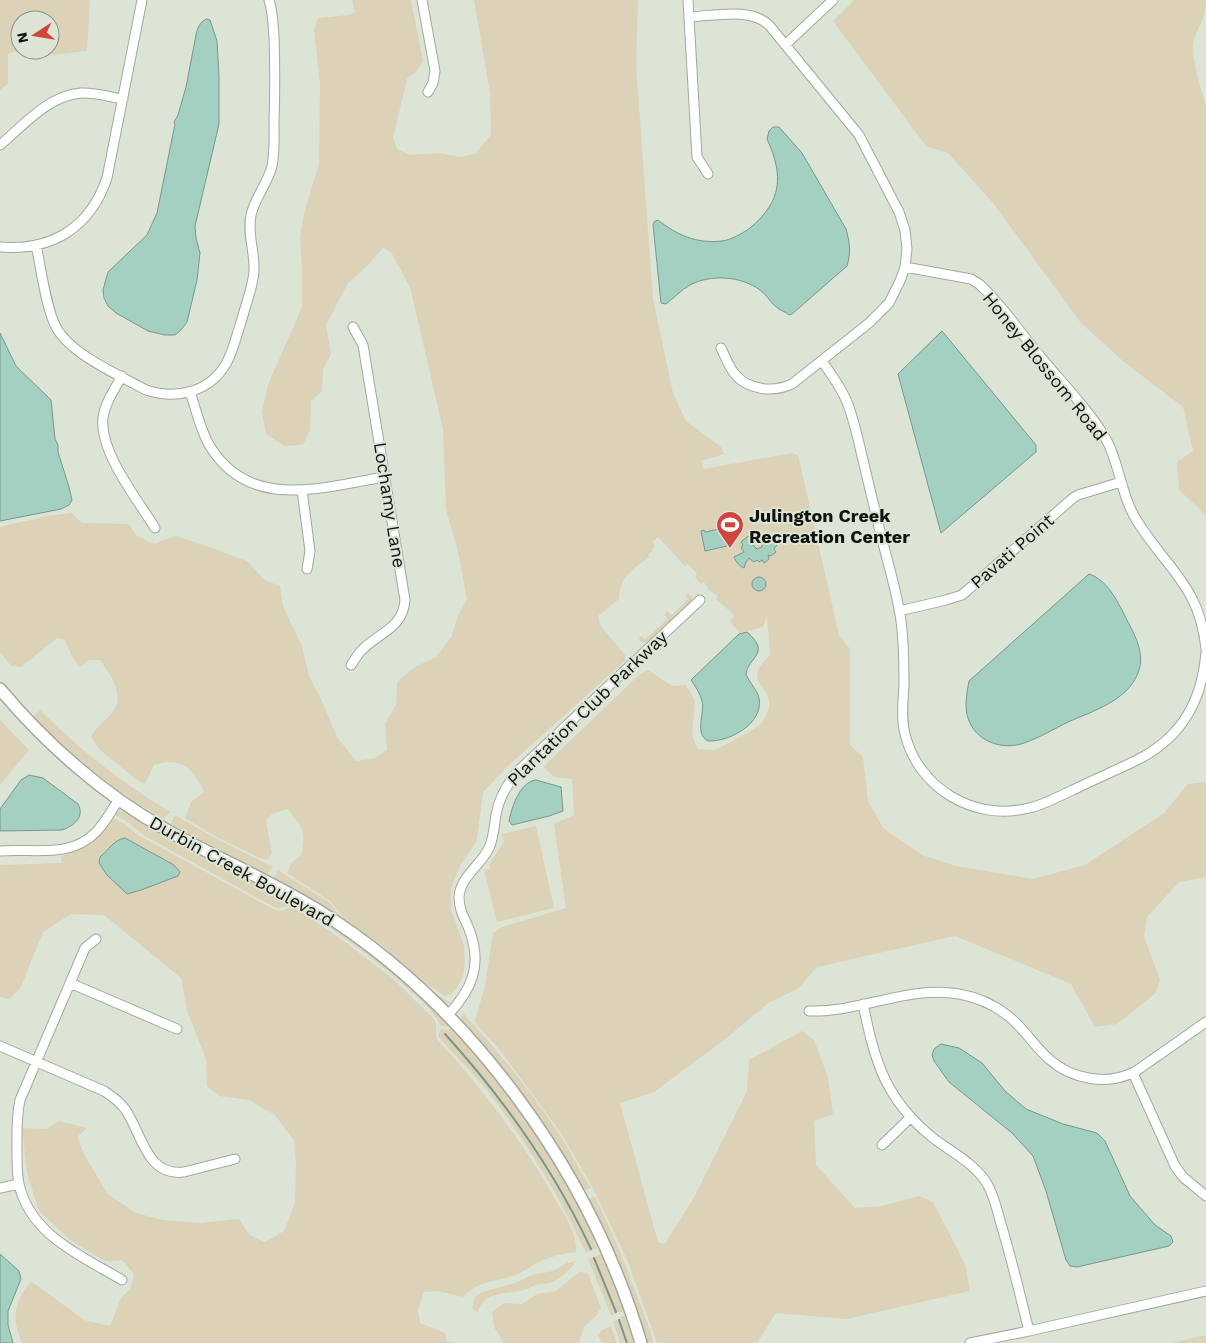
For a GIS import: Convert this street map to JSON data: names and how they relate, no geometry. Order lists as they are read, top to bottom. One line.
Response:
{"streets":{"street":["Honey Blossom Road","Lochamy Lane","Pavati Point","Plantation Club Parkway","Durbin Creek Boulevard"]},"crossings":[["Honey Blossom Road","Pavati Point"],["Plantation Club Parkway","Durbin Creek Boulevard"]],"places":{"sports":["Julington Creek Recreation Center"]},"north":"left"}
